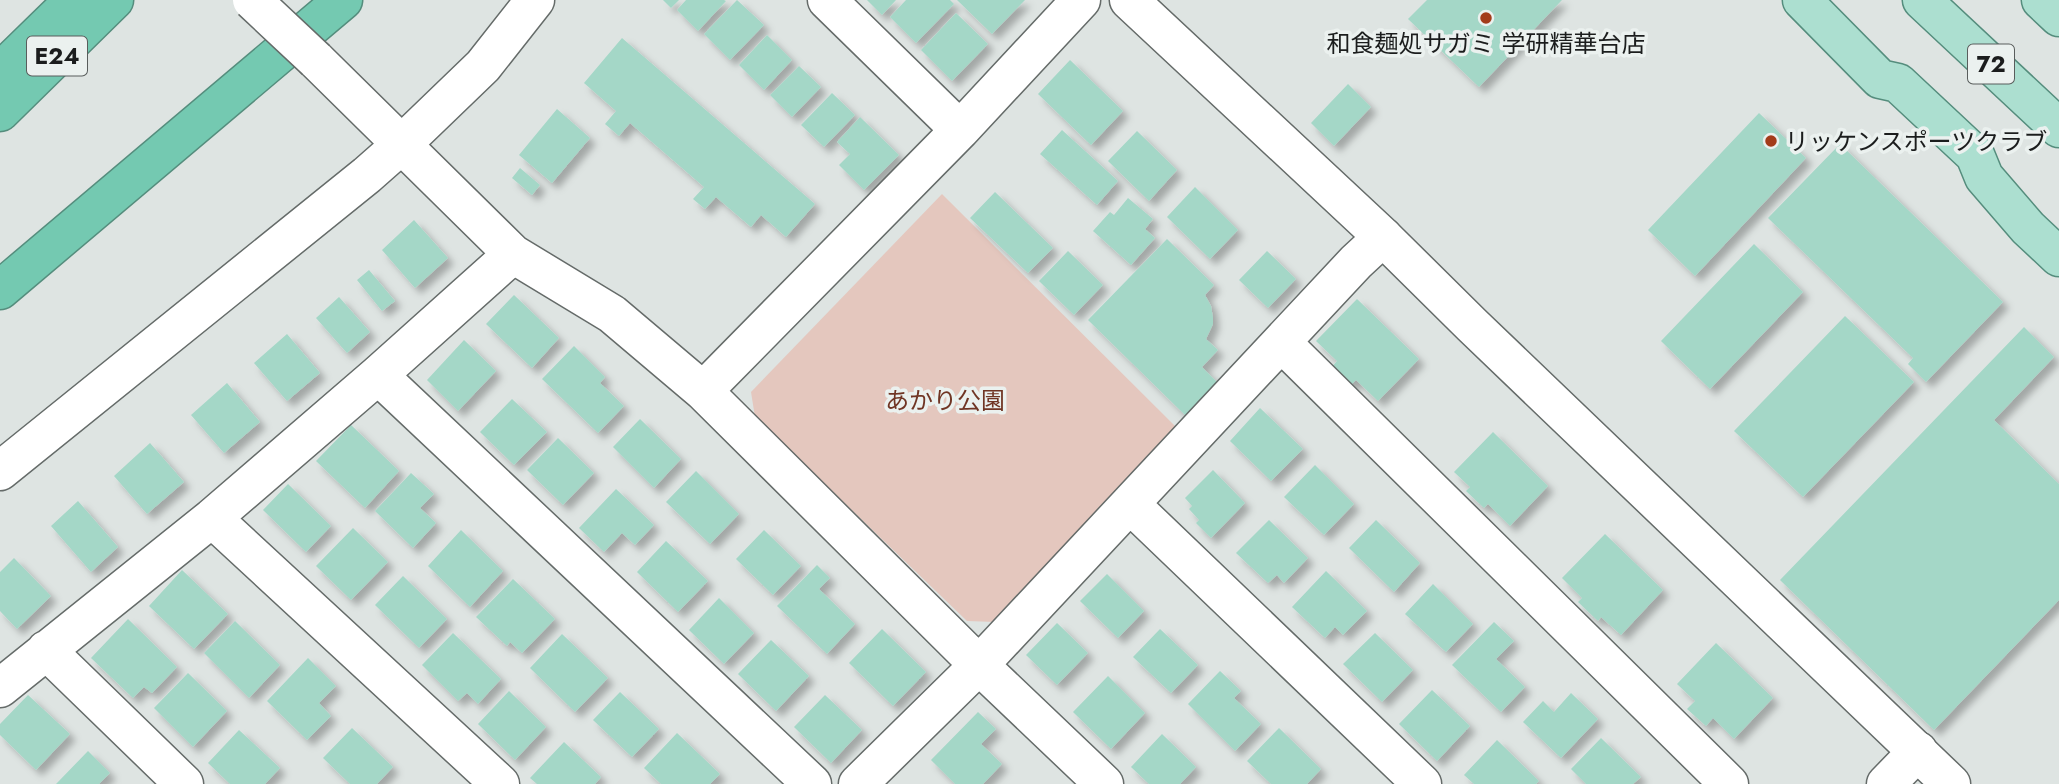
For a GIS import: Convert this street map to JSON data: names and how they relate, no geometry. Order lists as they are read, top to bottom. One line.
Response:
{"streets":{"highway":["E24"],"main road":["72"]},"parks":["あかり公園"],"places":["和食麺処サガミ 学研精華台店","リッケンスポーツクラブ"]}
